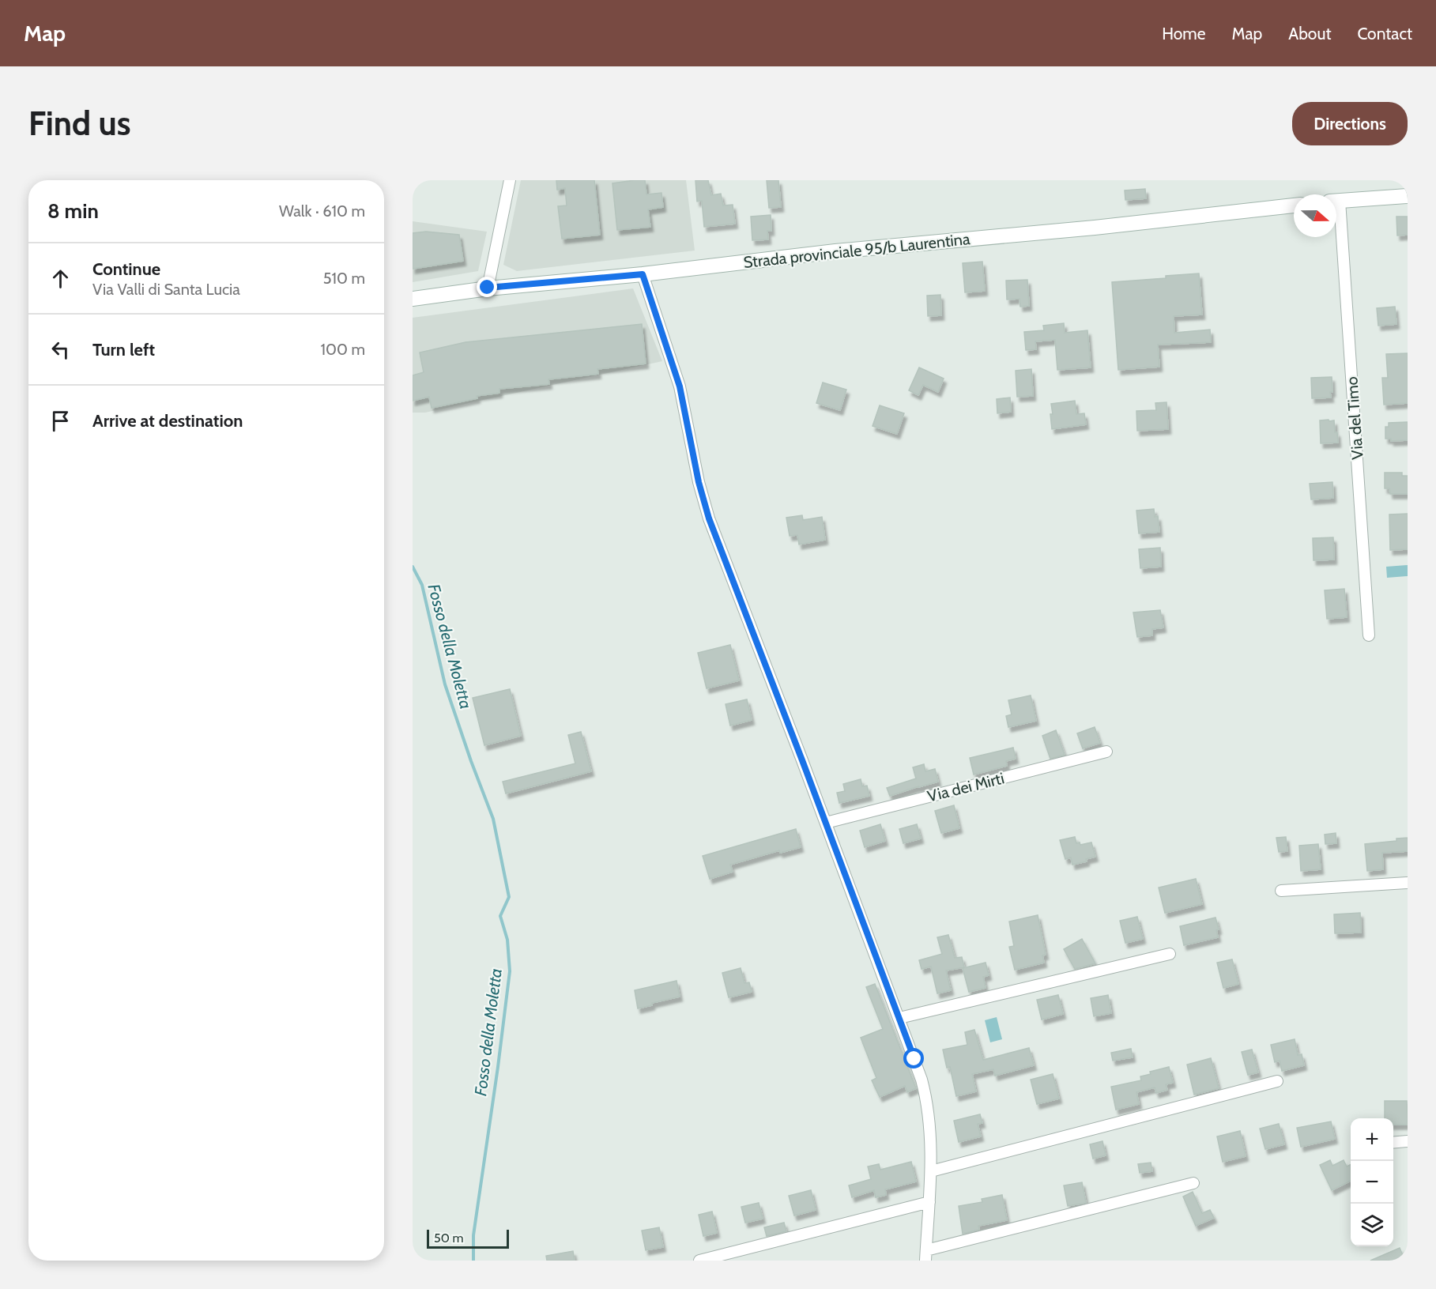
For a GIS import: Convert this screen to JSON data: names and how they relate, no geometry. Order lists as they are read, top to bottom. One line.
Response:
{"streets":{"main road":["Strada provinciale 95/b Laurentina"],"street":["Via del Timo","Via dei Mirti"]},"water":["Fosso della Moletta"],"scale_bar":"50 m","north":"right","page":{"header":"Map","nav":["Home","Map","About","Contact"],"buttons":"Directions","title":"Find us","heading":["8 min","Walk · 610 m"],"list":[["Continue","Via Valli di Santa Lucia","510 m"],["Turn left","100 m"],"Arrive at destination"],"map_buttons":["+","−"],"scale":"50 m"}}
